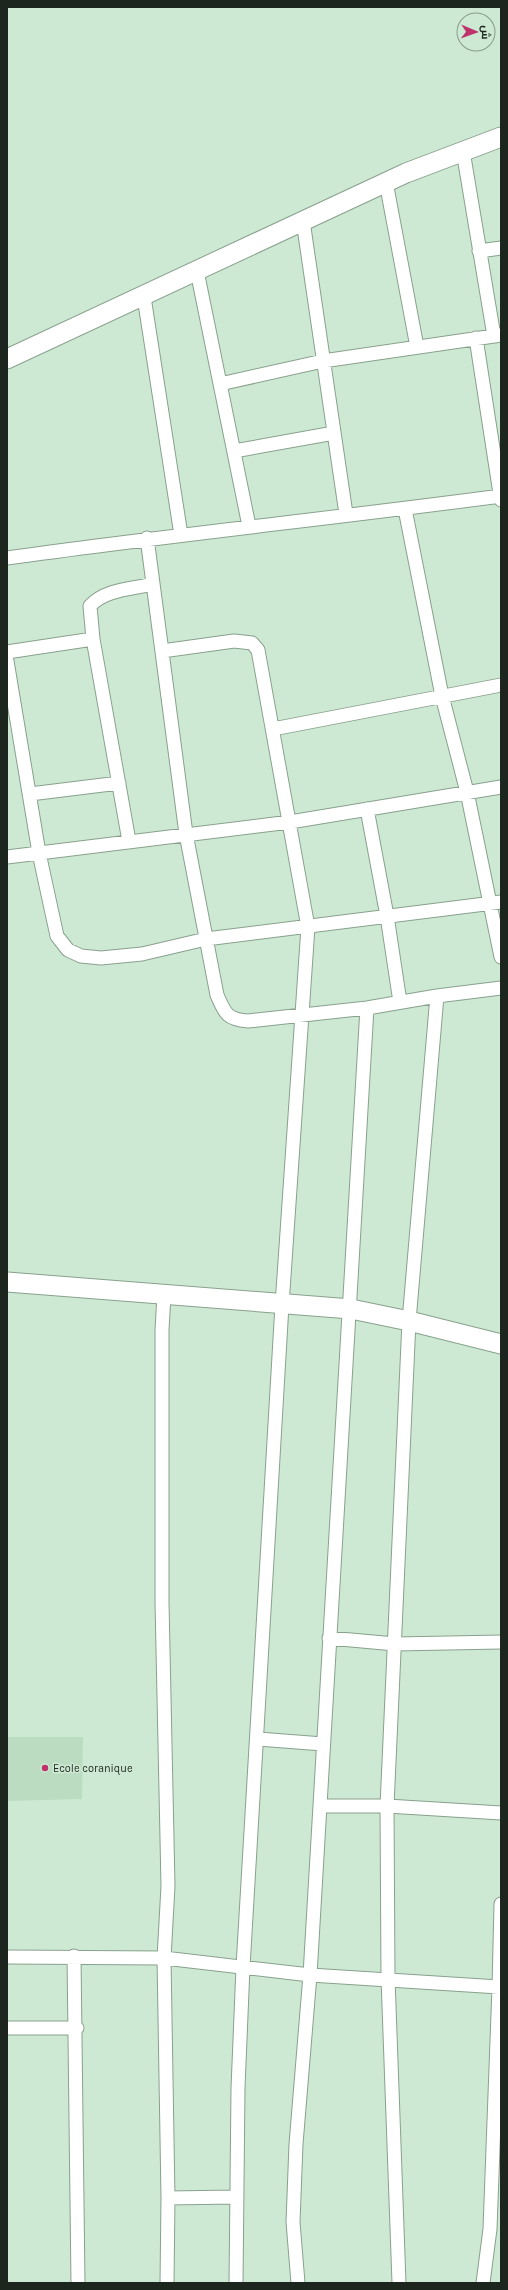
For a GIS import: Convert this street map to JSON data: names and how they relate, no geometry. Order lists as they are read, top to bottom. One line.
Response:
{"places":["Ecole coranique"],"north":"right"}
